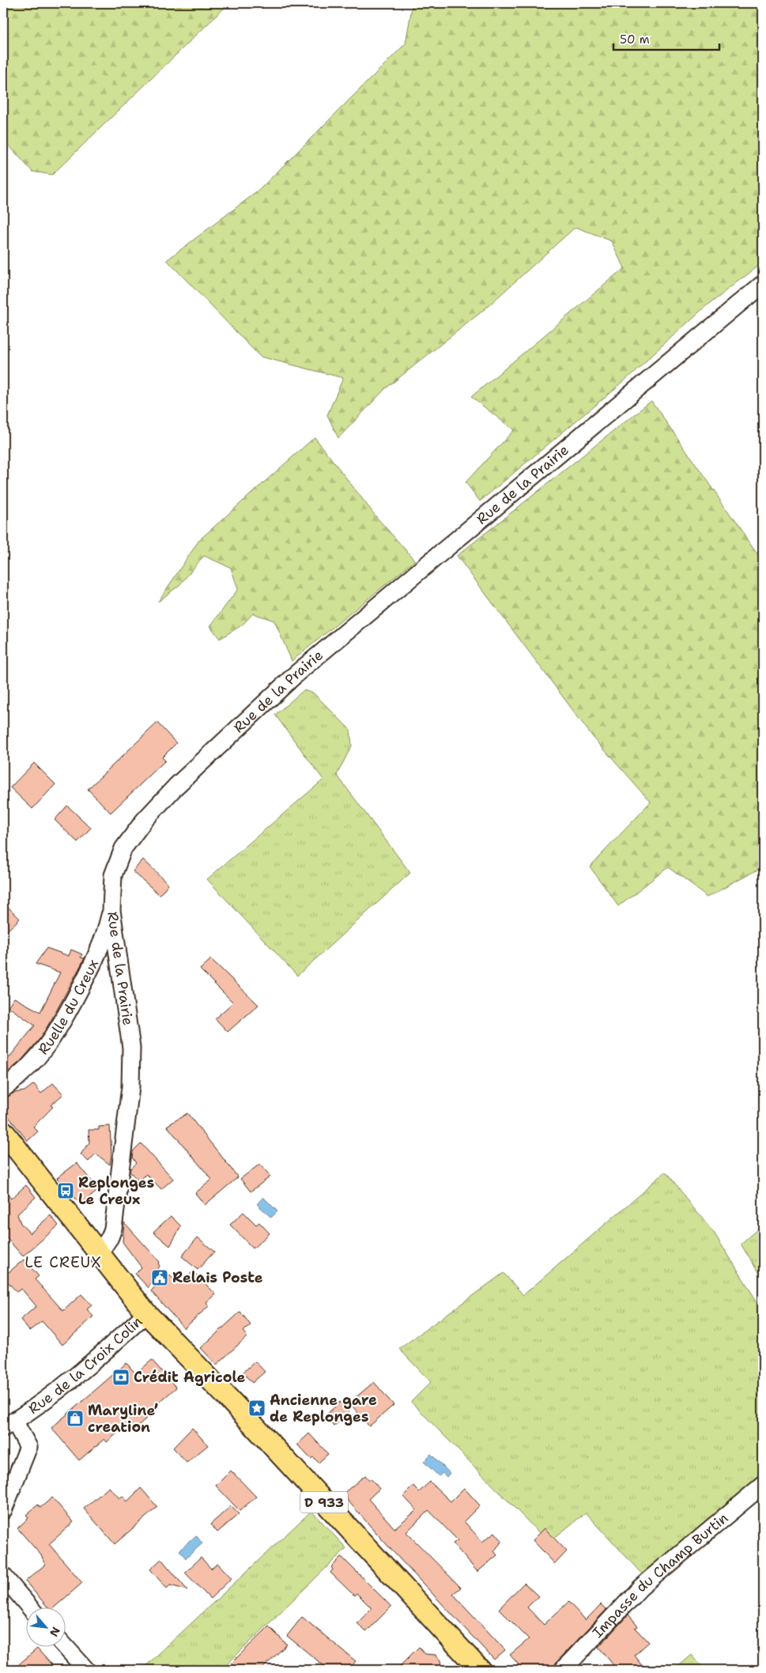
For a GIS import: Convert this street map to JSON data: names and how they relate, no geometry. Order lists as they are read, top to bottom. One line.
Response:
{"streets":{"main road":["D 933"],"street":["Rue de la Prairie","Ruelle du Creux","Rue de la Croix Colin","Impasse du Champ Burtin"]},"crossings":[["Rue de la Prairie","Ruelle du Creux"],["Rue de la Prairie","D 933"],["Rue de la Croix Colin","D 933"]],"districts":["LE CREUX"],"places":{"bus stop":["Replonges Le Creux"],"public building":["Relais Poste"],"bank":["Crédit Agricole"],"place":["Ancienne gare de Replonges"],"shop":["Maryline’ creation"]},"scale_bar":"50 m","north":"bottom right"}
